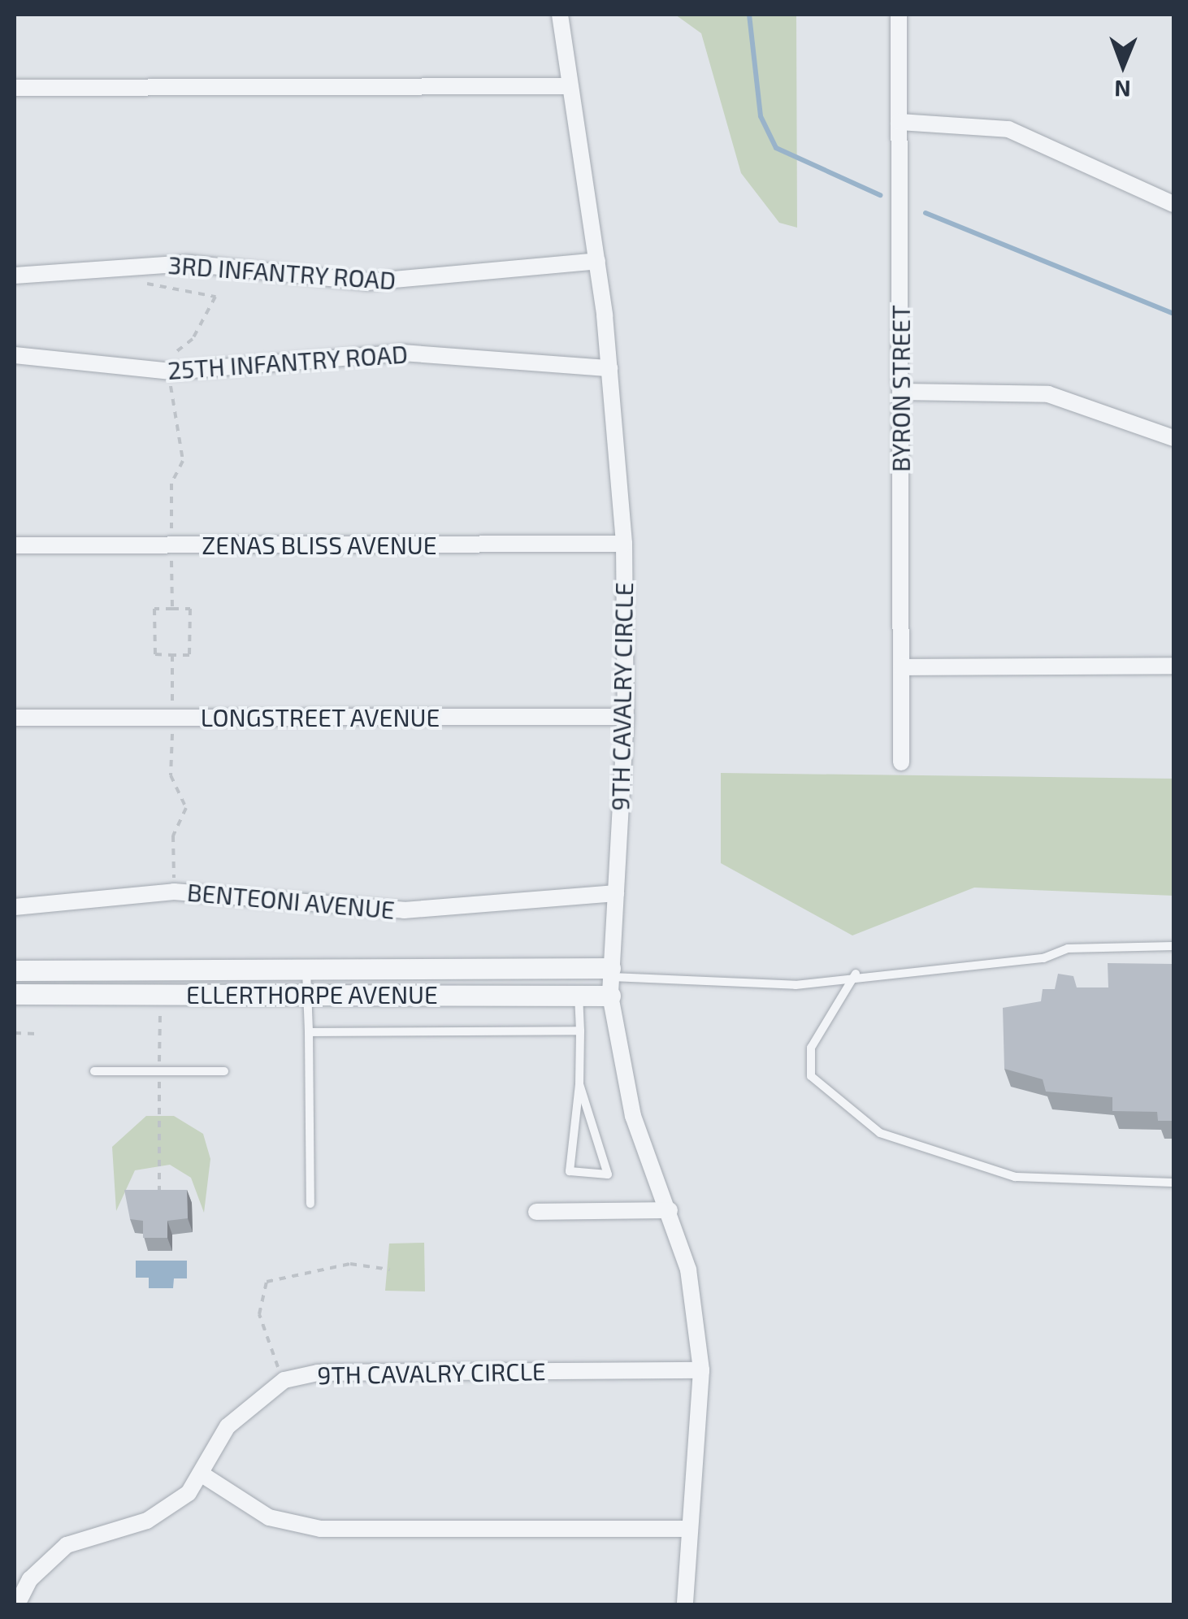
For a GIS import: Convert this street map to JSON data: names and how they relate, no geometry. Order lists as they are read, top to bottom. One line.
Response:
{"streets":{"street":["3RD INFANTRY ROAD","25TH INFANTRY ROAD","BYRON STREET","ZENAS BLISS AVENUE","9TH CAVALRY CIRCLE","LONGSTREET AVENUE","BENTEONI AVENUE","ELLERTHORPE AVENUE"]},"crossings":[["3RD INFANTRY ROAD","9TH CAVALRY CIRCLE"],["25TH INFANTRY ROAD","9TH CAVALRY CIRCLE"],["ZENAS BLISS AVENUE","9TH CAVALRY CIRCLE"],["9TH CAVALRY CIRCLE","LONGSTREET AVENUE"],["9TH CAVALRY CIRCLE","BENTEONI AVENUE"],["9TH CAVALRY CIRCLE","ELLERTHORPE AVENUE"]],"north":"bottom"}
